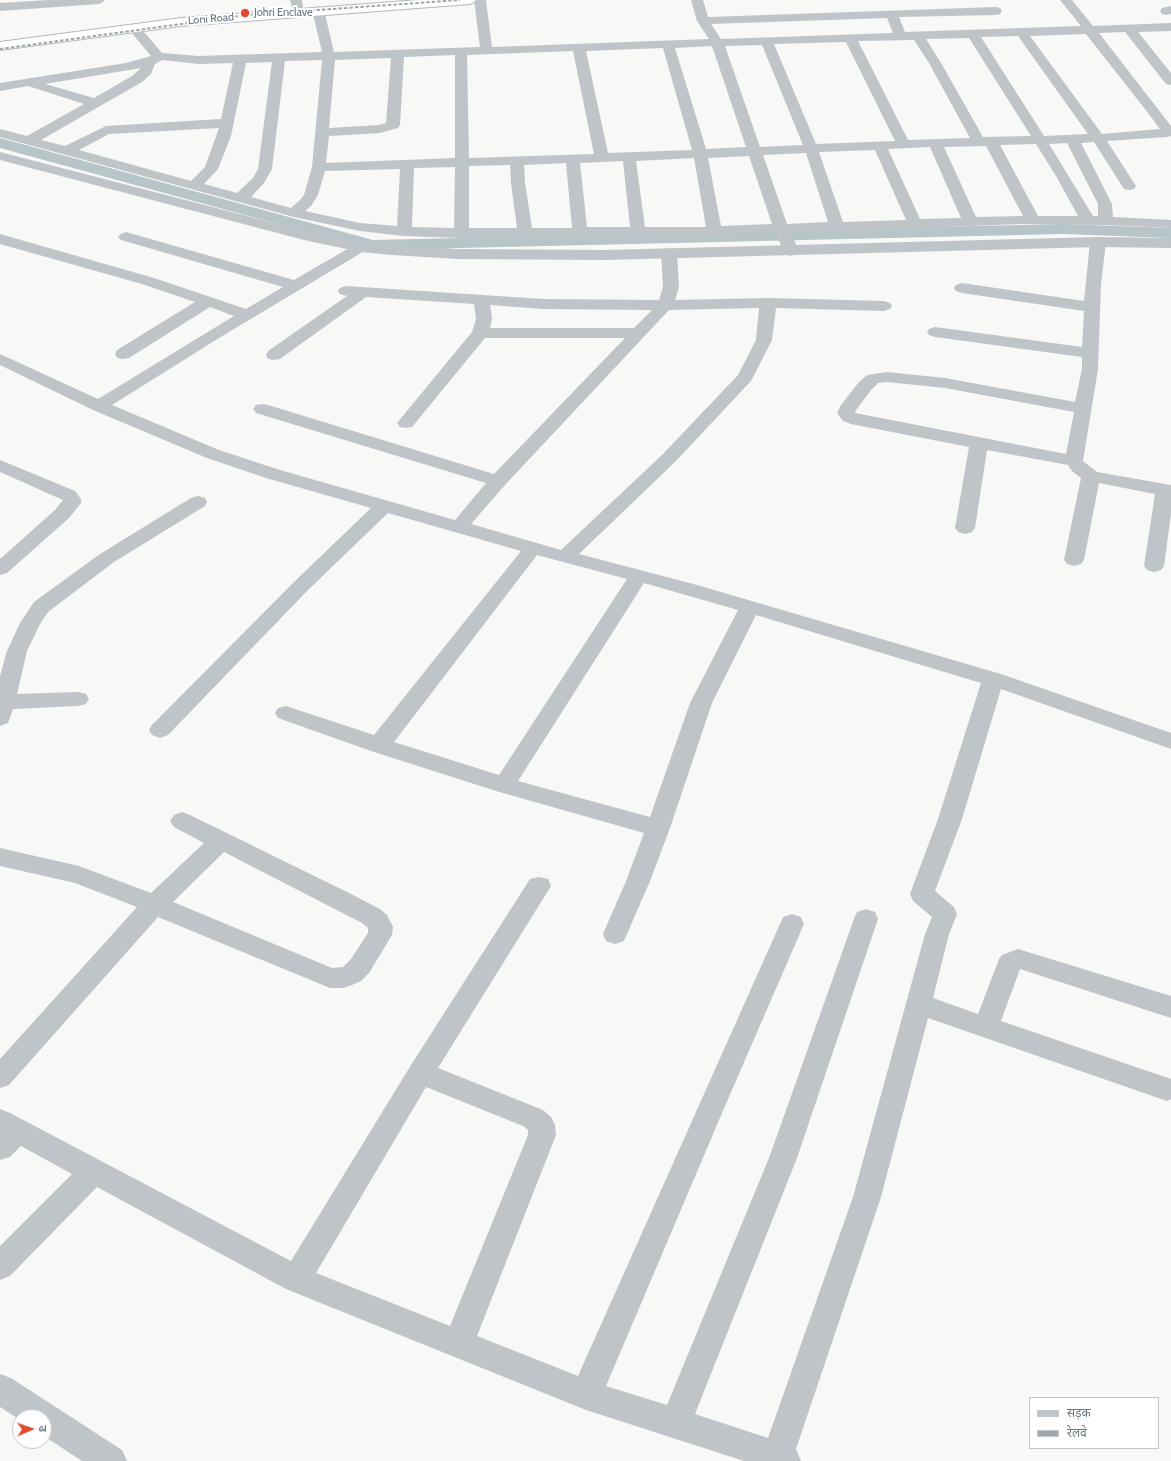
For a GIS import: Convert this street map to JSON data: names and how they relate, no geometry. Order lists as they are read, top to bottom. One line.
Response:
{"streets":{"highway":["Loni Road"]},"places":["Johri Enclave"],"legend":["सड़क","रेलवे"],"north":"right"}
